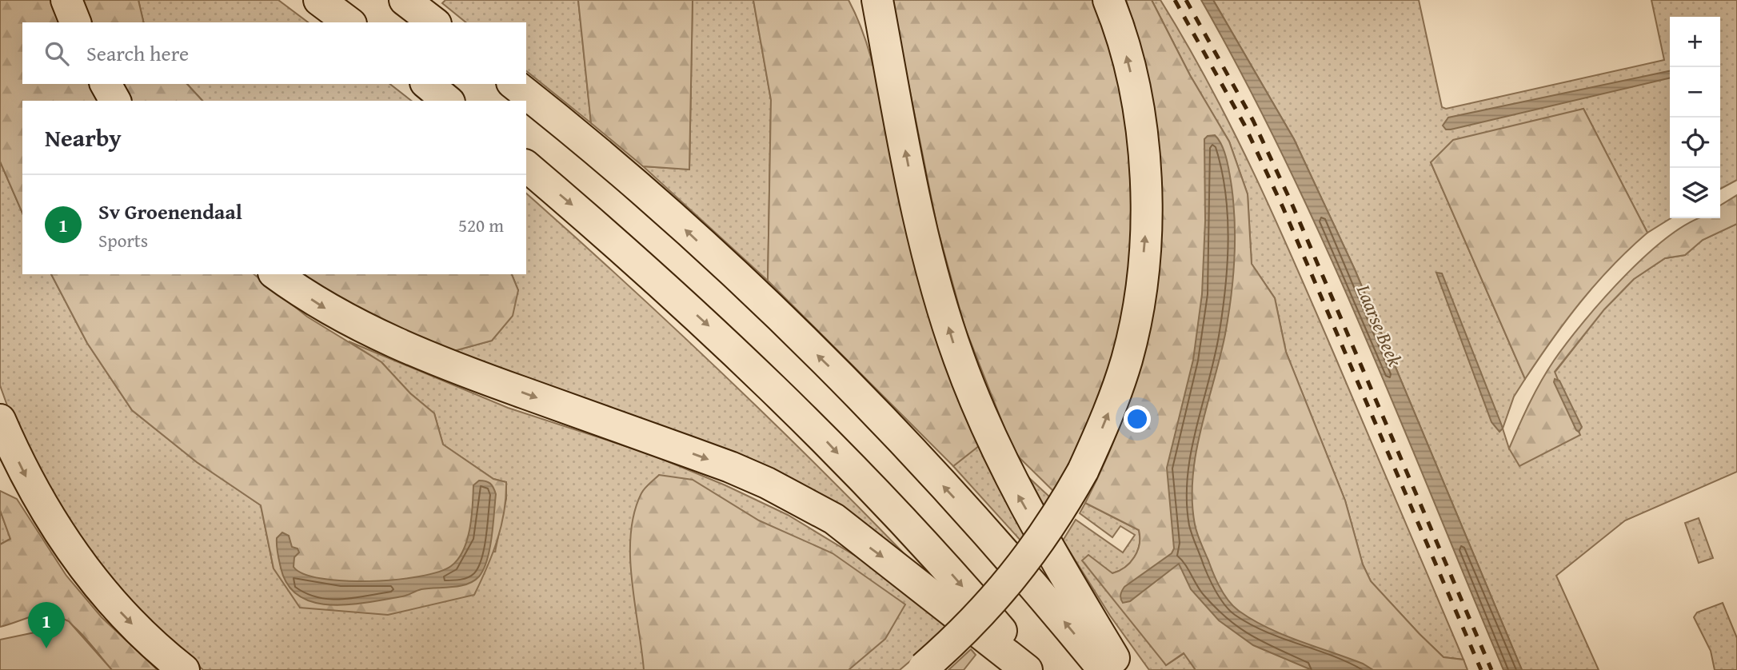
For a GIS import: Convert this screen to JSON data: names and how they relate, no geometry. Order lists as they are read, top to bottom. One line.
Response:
{"water":["Laarse Beek"],"page":{"map_buttons":["+","−"],"search":"Search here","heading":"Nearby","list":[{"mark":"1","name":"Sv Groenendaal","note":"Sports","value":"520 m"}],"pins":"1"}}
